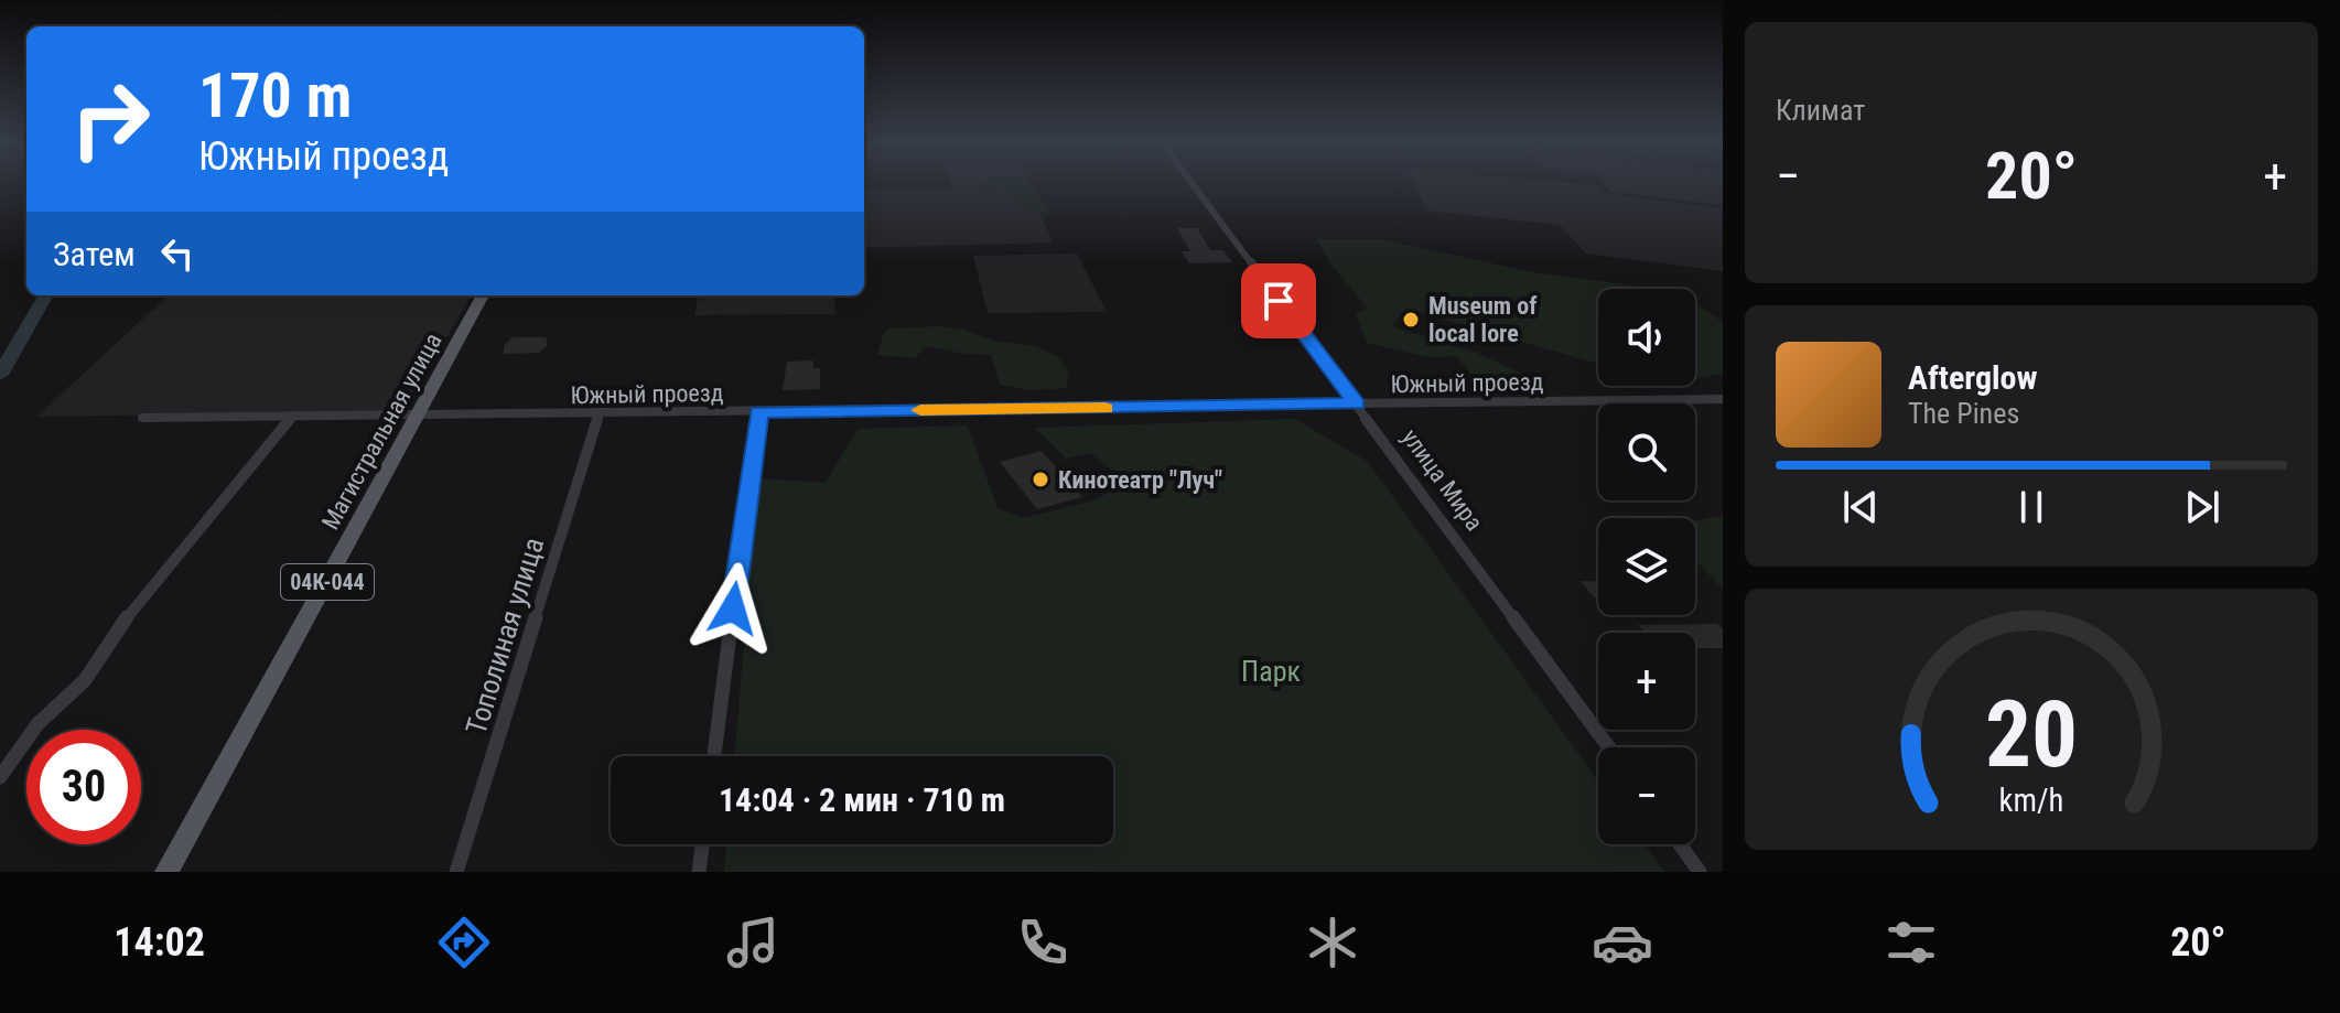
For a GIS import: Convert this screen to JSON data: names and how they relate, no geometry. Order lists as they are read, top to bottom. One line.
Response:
{"streets":{"main road":["Магистральная улица","04К-044"],"street":["Южный проезд","улица Мира","Тополиная улица"]},"crossings":[["Южный проезд","Магистральная улица"],["Южный проезд","улица Мира"],["Южный проезд","Тополиная улица"]],"parks":["Парк"],"places":["Museum of local lore","Кинотеатр \"Луч\""],"page":{"tile":"Климат","turn":["170 m","Южный проезд"],"heat":["−","20°","+"],"then":"Затем","map_buttons":["+","−"],"song":["Afterglow","The Pines"],"limit":"30","trip":"14:04 · 2 мин · 710 m","tabs":["14:02","20°"],"gauge":["20","km/h"]}}
